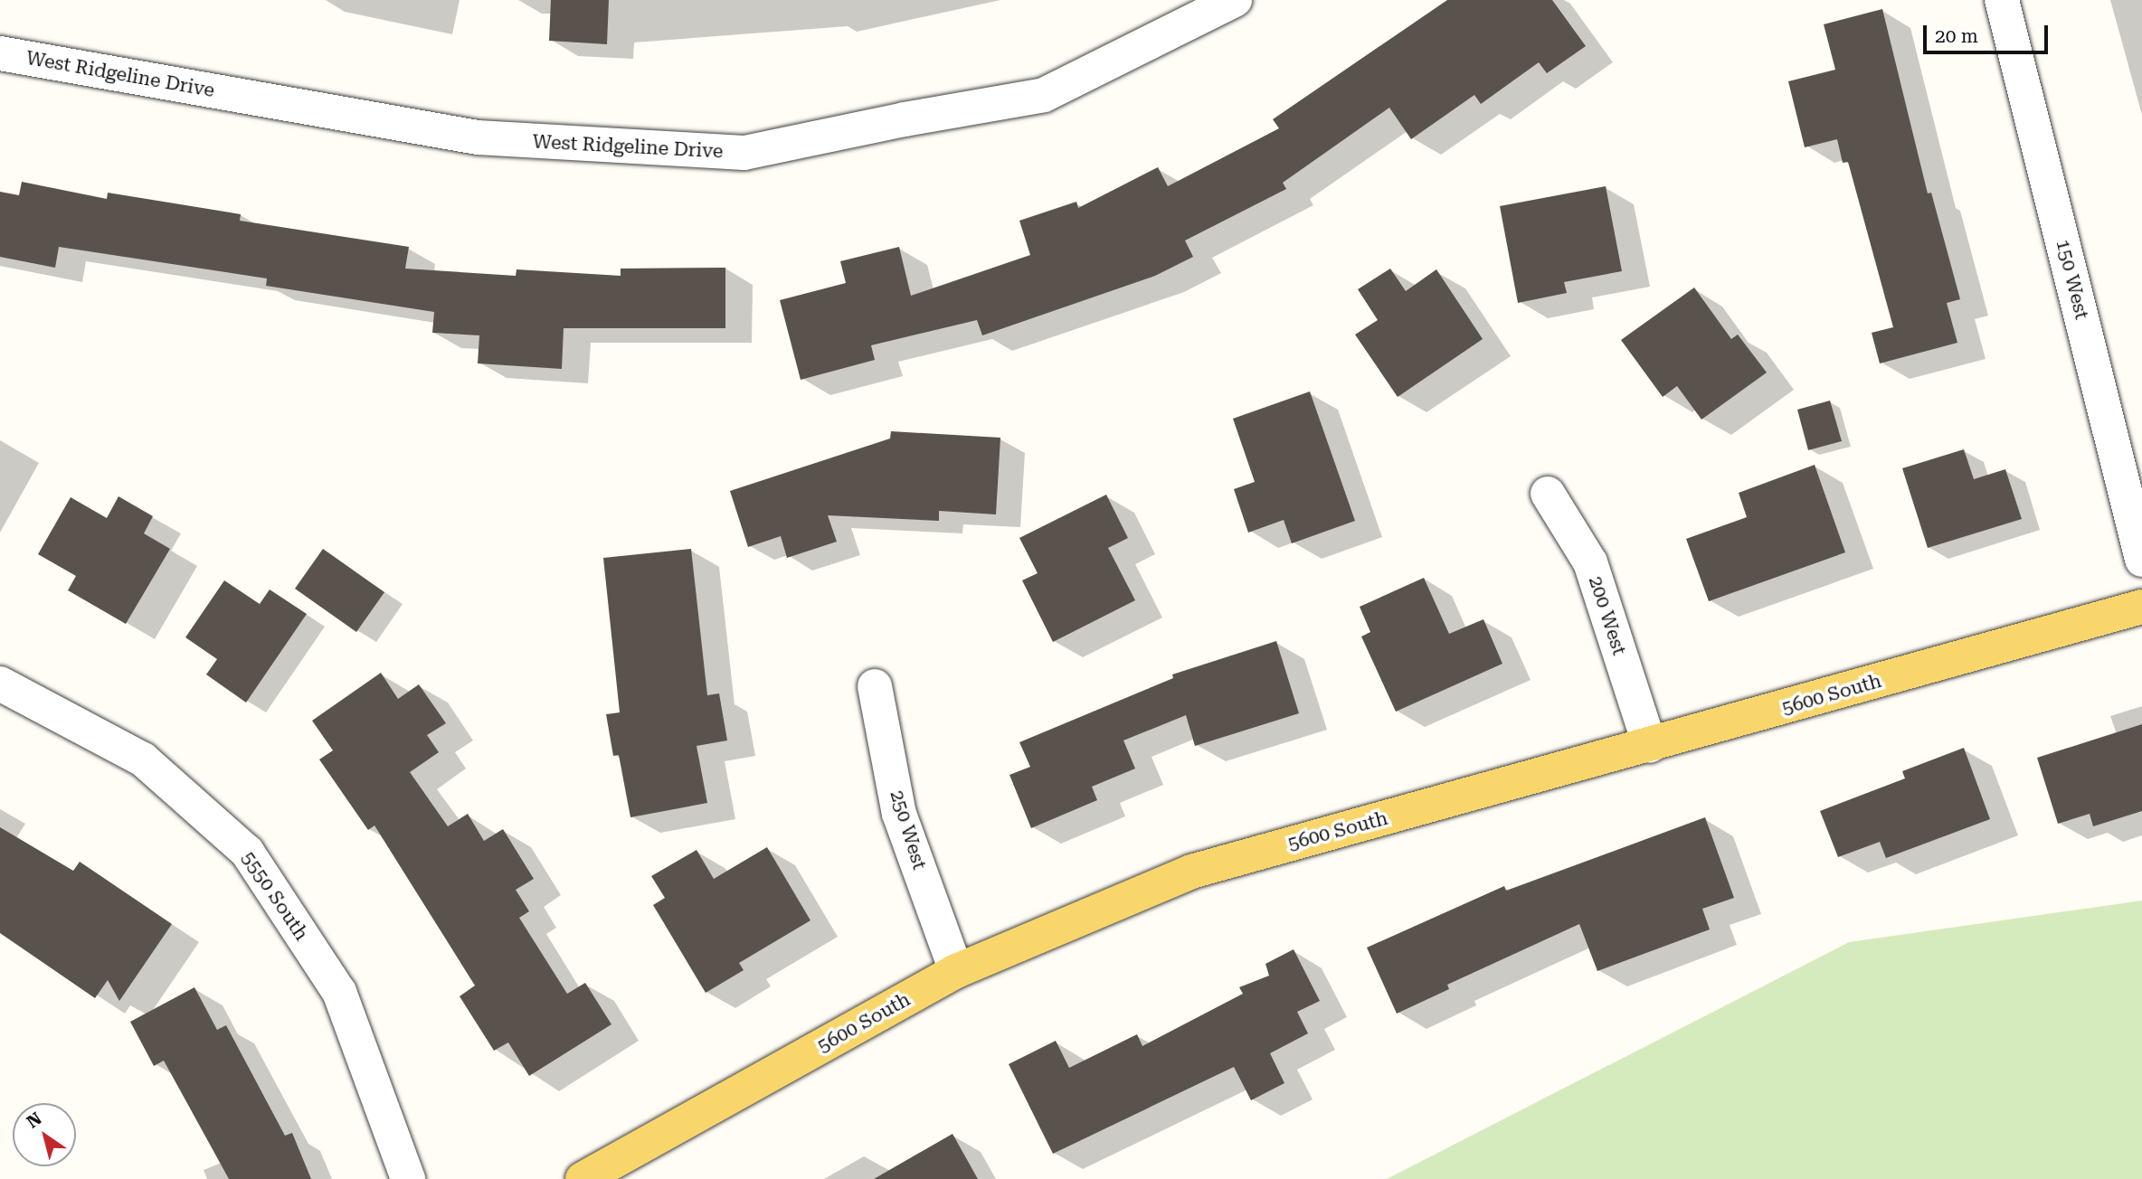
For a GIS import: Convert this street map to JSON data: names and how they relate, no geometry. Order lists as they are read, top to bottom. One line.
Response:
{"streets":{"main road":["5600 South"],"street":["West Ridgeline Drive","150 West","200 West","250 West","5550 South"]},"crossings":[["200 West","5600 South"],["5600 South","250 West"]],"scale_bar":"20 m","north":"top left"}
